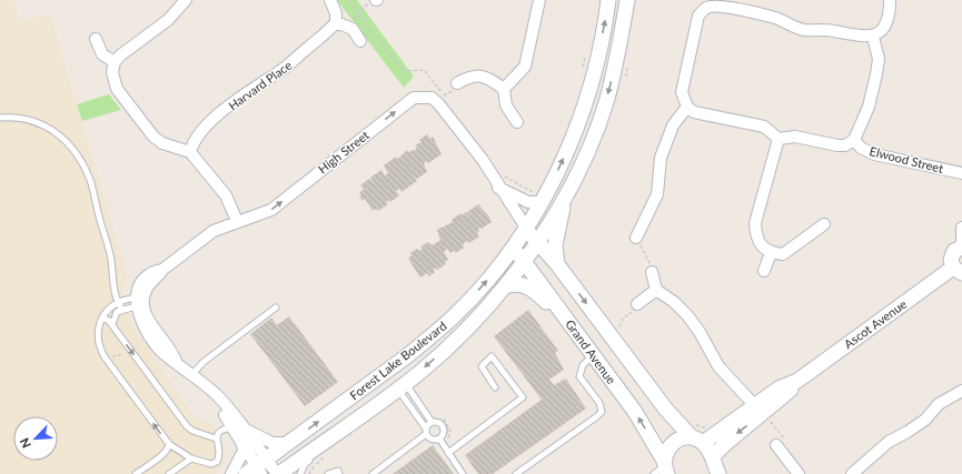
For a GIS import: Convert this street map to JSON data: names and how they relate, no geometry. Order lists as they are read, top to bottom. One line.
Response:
{"streets":{"main road":["Ascot Avenue","Grand Avenue","Forest Lake Boulevard"],"street":["Harvard Place","High Street","Elwood Street"]},"crossings":[["High Street","Forest Lake Boulevard"],["Ascot Avenue","Grand Avenue"],["Grand Avenue","Forest Lake Boulevard"]],"north":"bottom left"}
